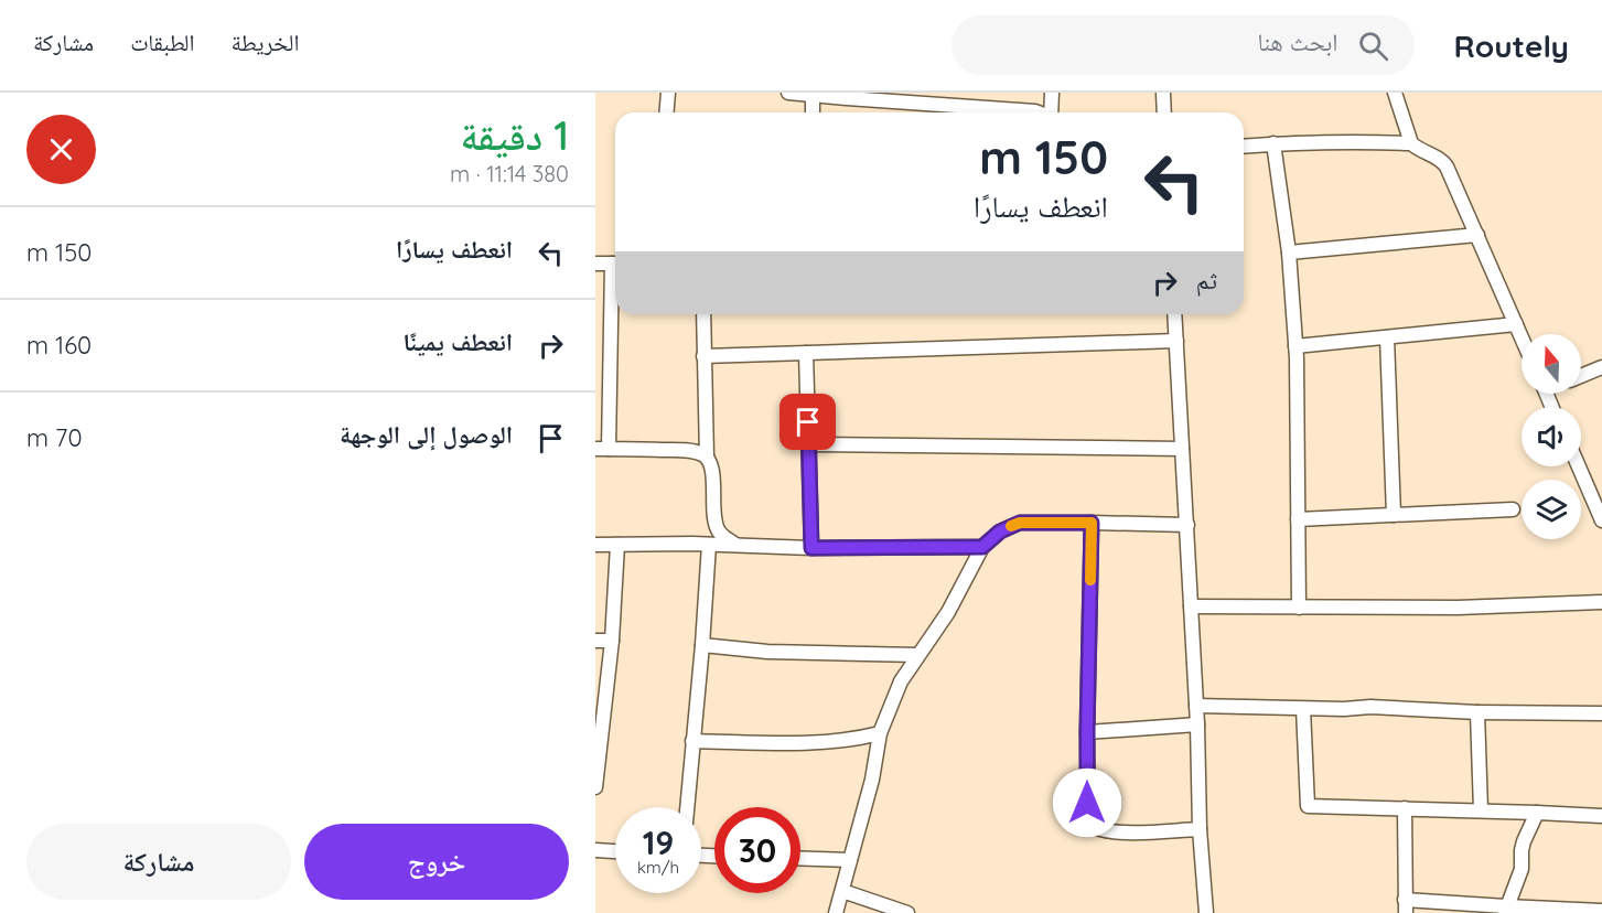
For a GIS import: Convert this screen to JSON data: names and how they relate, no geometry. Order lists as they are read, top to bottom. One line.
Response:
{"north":"top","page":{"header":"Routely","search":"ابحث هنا","nav":["الخريطة","الطبقات","مشاركة"],"heading":["1 دقيقة","380 m · 11:14"],"turn":["150 m","انعطف يسارًا"],"list":[{"name":"انعطف يسارًا","value":"150 m"},{"name":"انعطف يمينًا","value":"160 m"},{"name":"الوصول إلى الوجهة","value":"70 m"}],"then":"ثم","speed":"19 km/h","limit":"30","buttons":["خروج","مشاركة"]}}
